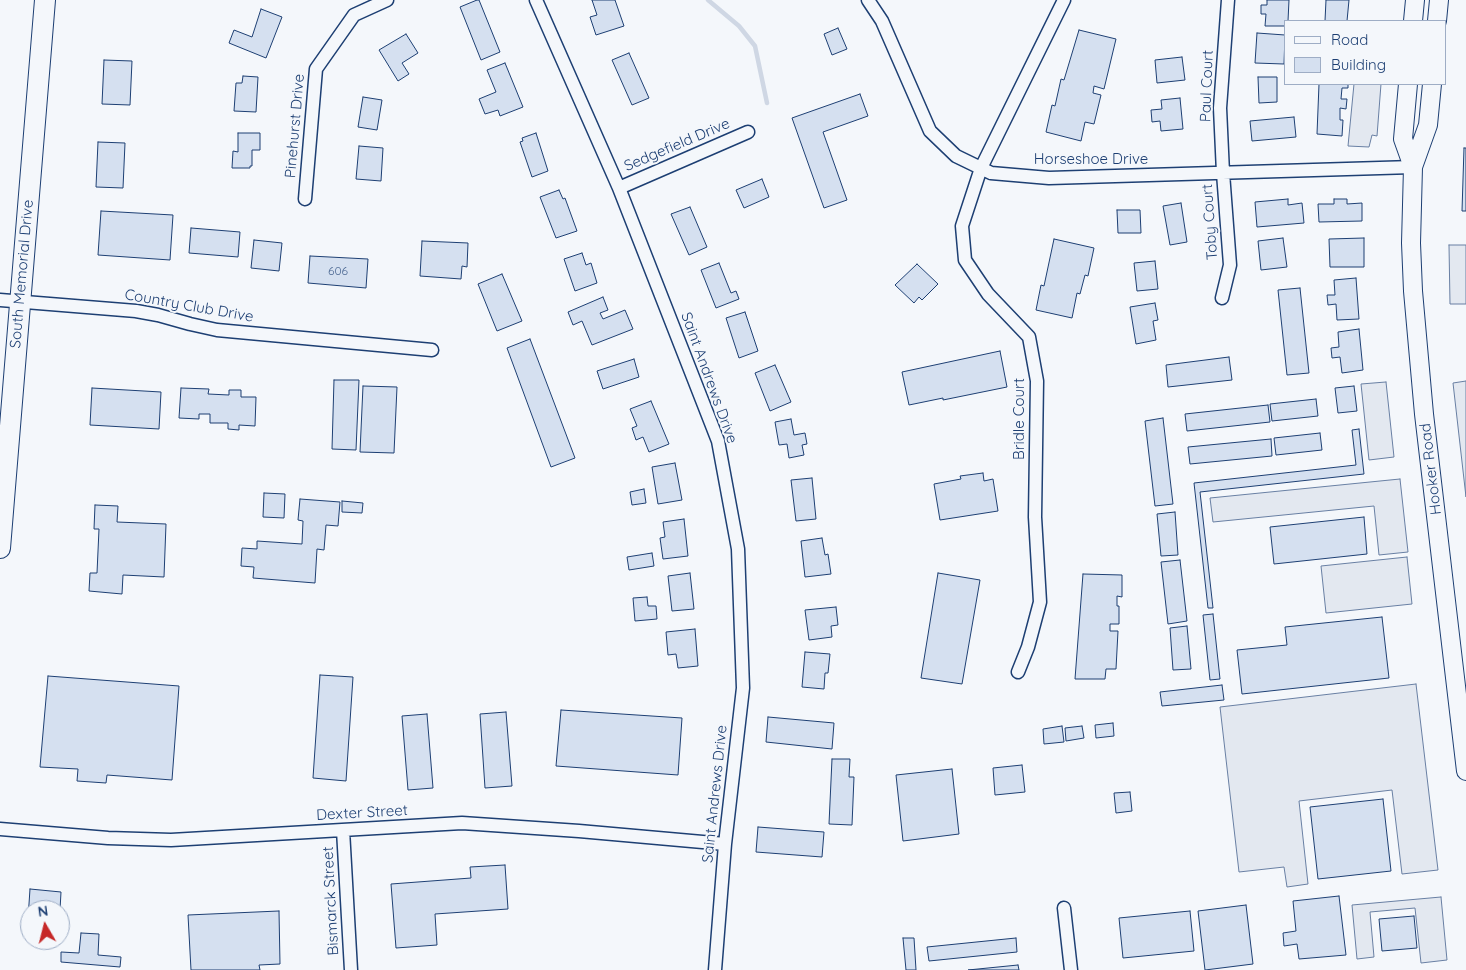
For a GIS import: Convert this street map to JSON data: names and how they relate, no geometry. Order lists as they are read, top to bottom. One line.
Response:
{"streets":{"main road":["South Memorial Drive","Hooker Road"],"street":["Paul Court","Pinehurst Drive","Sedgefield Drive","Horseshoe Drive","Toby Court","Country Club Drive","Saint Andrews Drive","Bridle Court","Dexter Street","Bismarck Street"]},"crossings":[["Paul Court","Horseshoe Drive"],["Paul Court","Toby Court"],["Sedgefield Drive","Saint Andrews Drive"],["Horseshoe Drive","Toby Court"],["Horseshoe Drive","Bridle Court"],["Horseshoe Drive","Hooker Road"],["South Memorial Drive","Country Club Drive"],["Saint Andrews Drive","Dexter Street"],["Dexter Street","Bismarck Street"]],"house_numbers":["606"],"legend":["Road","Building"],"north":"top"}
